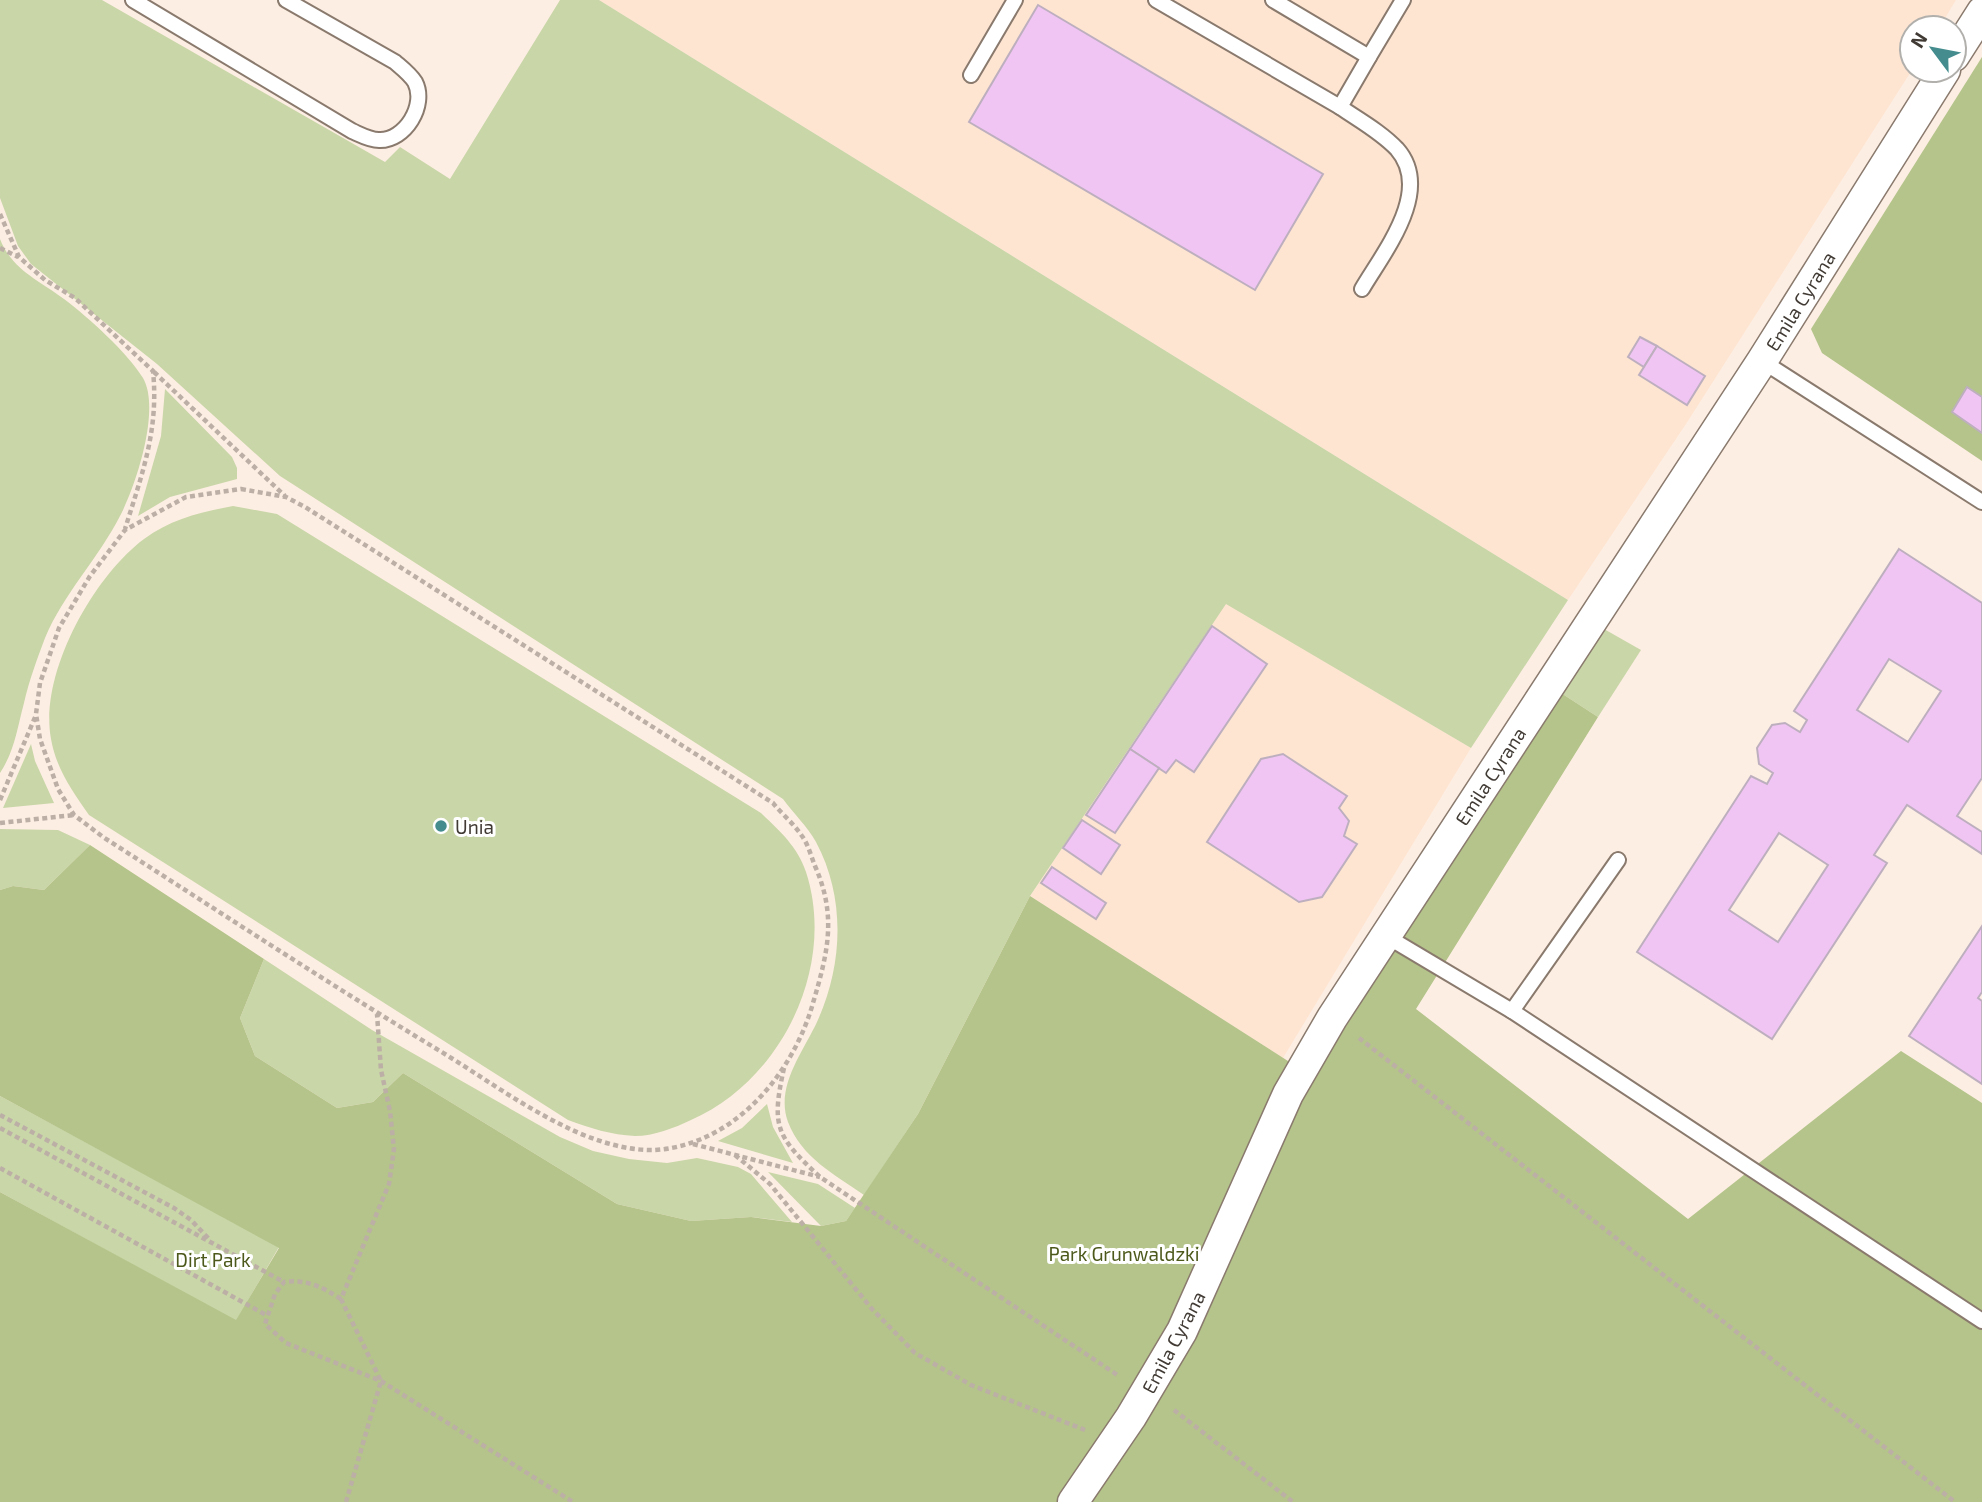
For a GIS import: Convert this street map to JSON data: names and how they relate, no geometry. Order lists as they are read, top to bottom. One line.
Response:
{"streets":{"street":["Emila Cyrana"]},"parks":["Park Grunwaldzki","Dirt Park"],"places":["Unia"],"north":"top left"}
